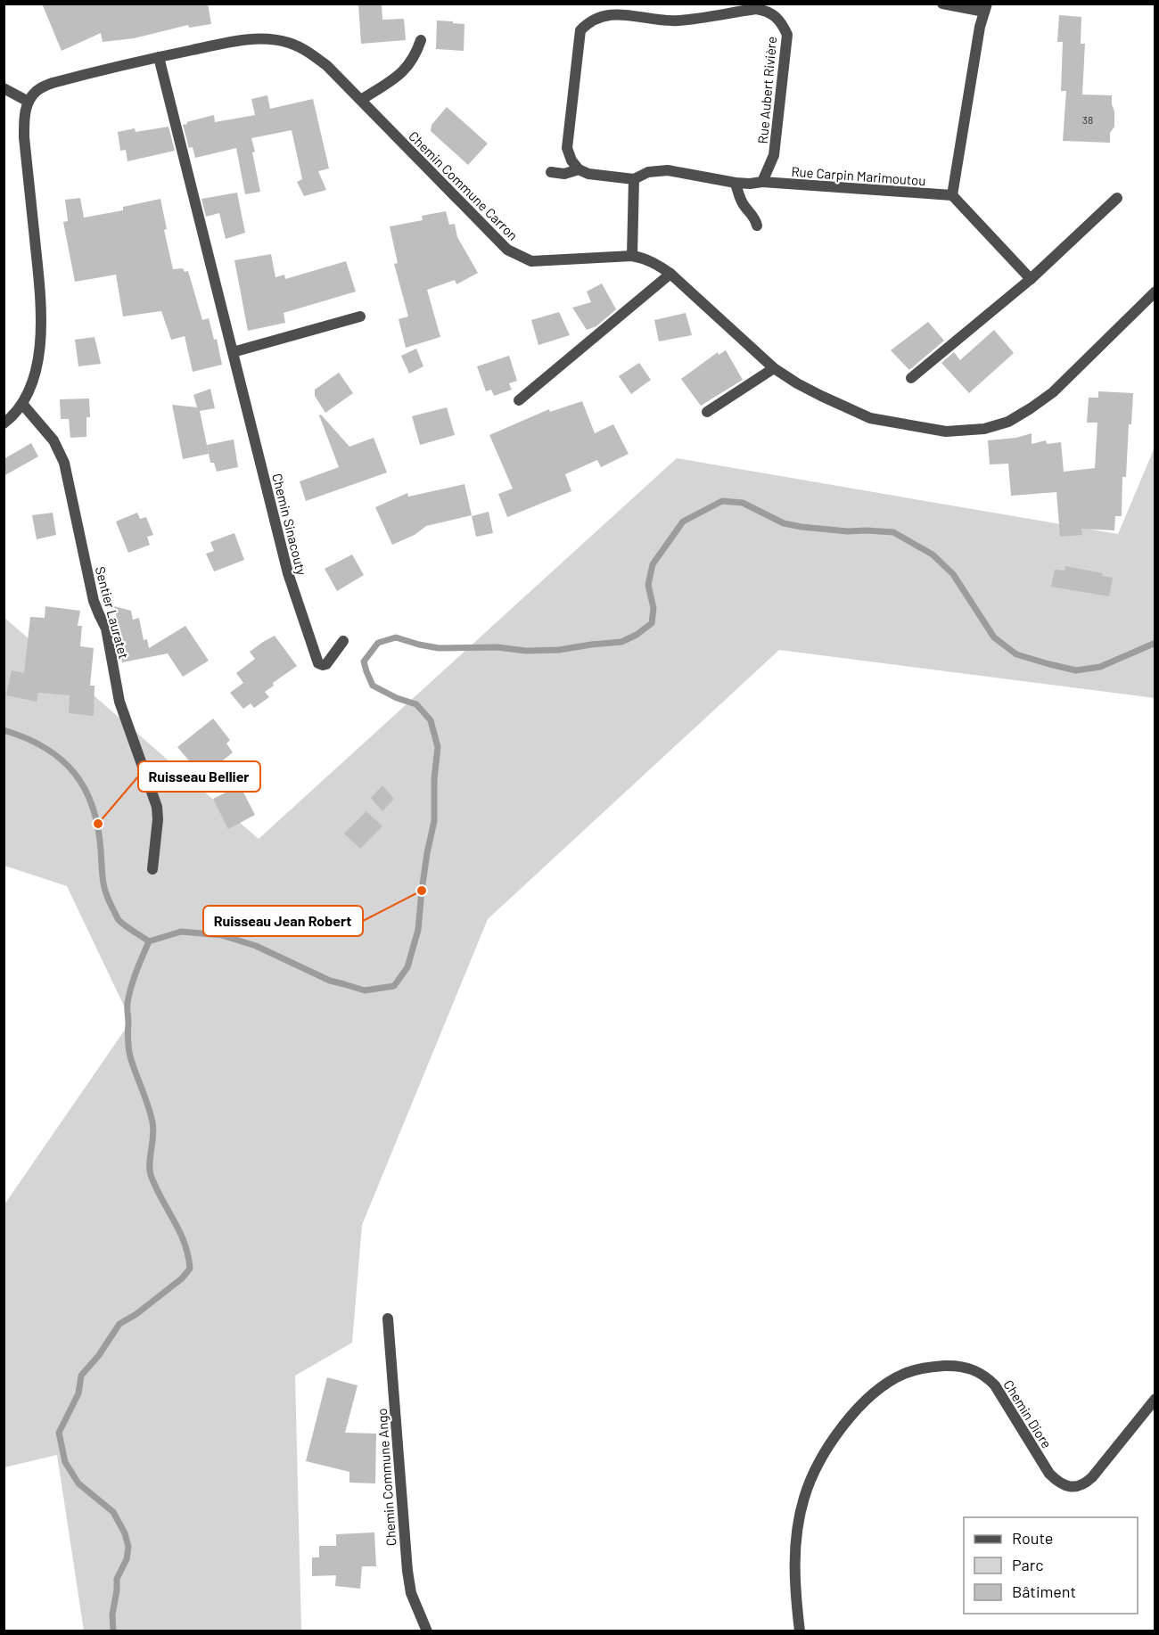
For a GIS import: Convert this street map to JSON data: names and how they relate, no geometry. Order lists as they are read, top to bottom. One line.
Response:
{"streets":{"street":["Rue Aubert Rivière","Rue Carpin Marimoutou","Chemin Commune Carron","Chemin Sinacouty","Sentier Lauratet","Chemin Diore","Chemin Commune Ango"]},"crossings":[["Rue Aubert Rivière","Rue Carpin Marimoutou"],["Chemin Commune Carron","Chemin Sinacouty"]],"places":["Ruisseau Bellier","Ruisseau Jean Robert"],"house_numbers":["38"],"legend":["Route","Parc","Bâtiment"]}
